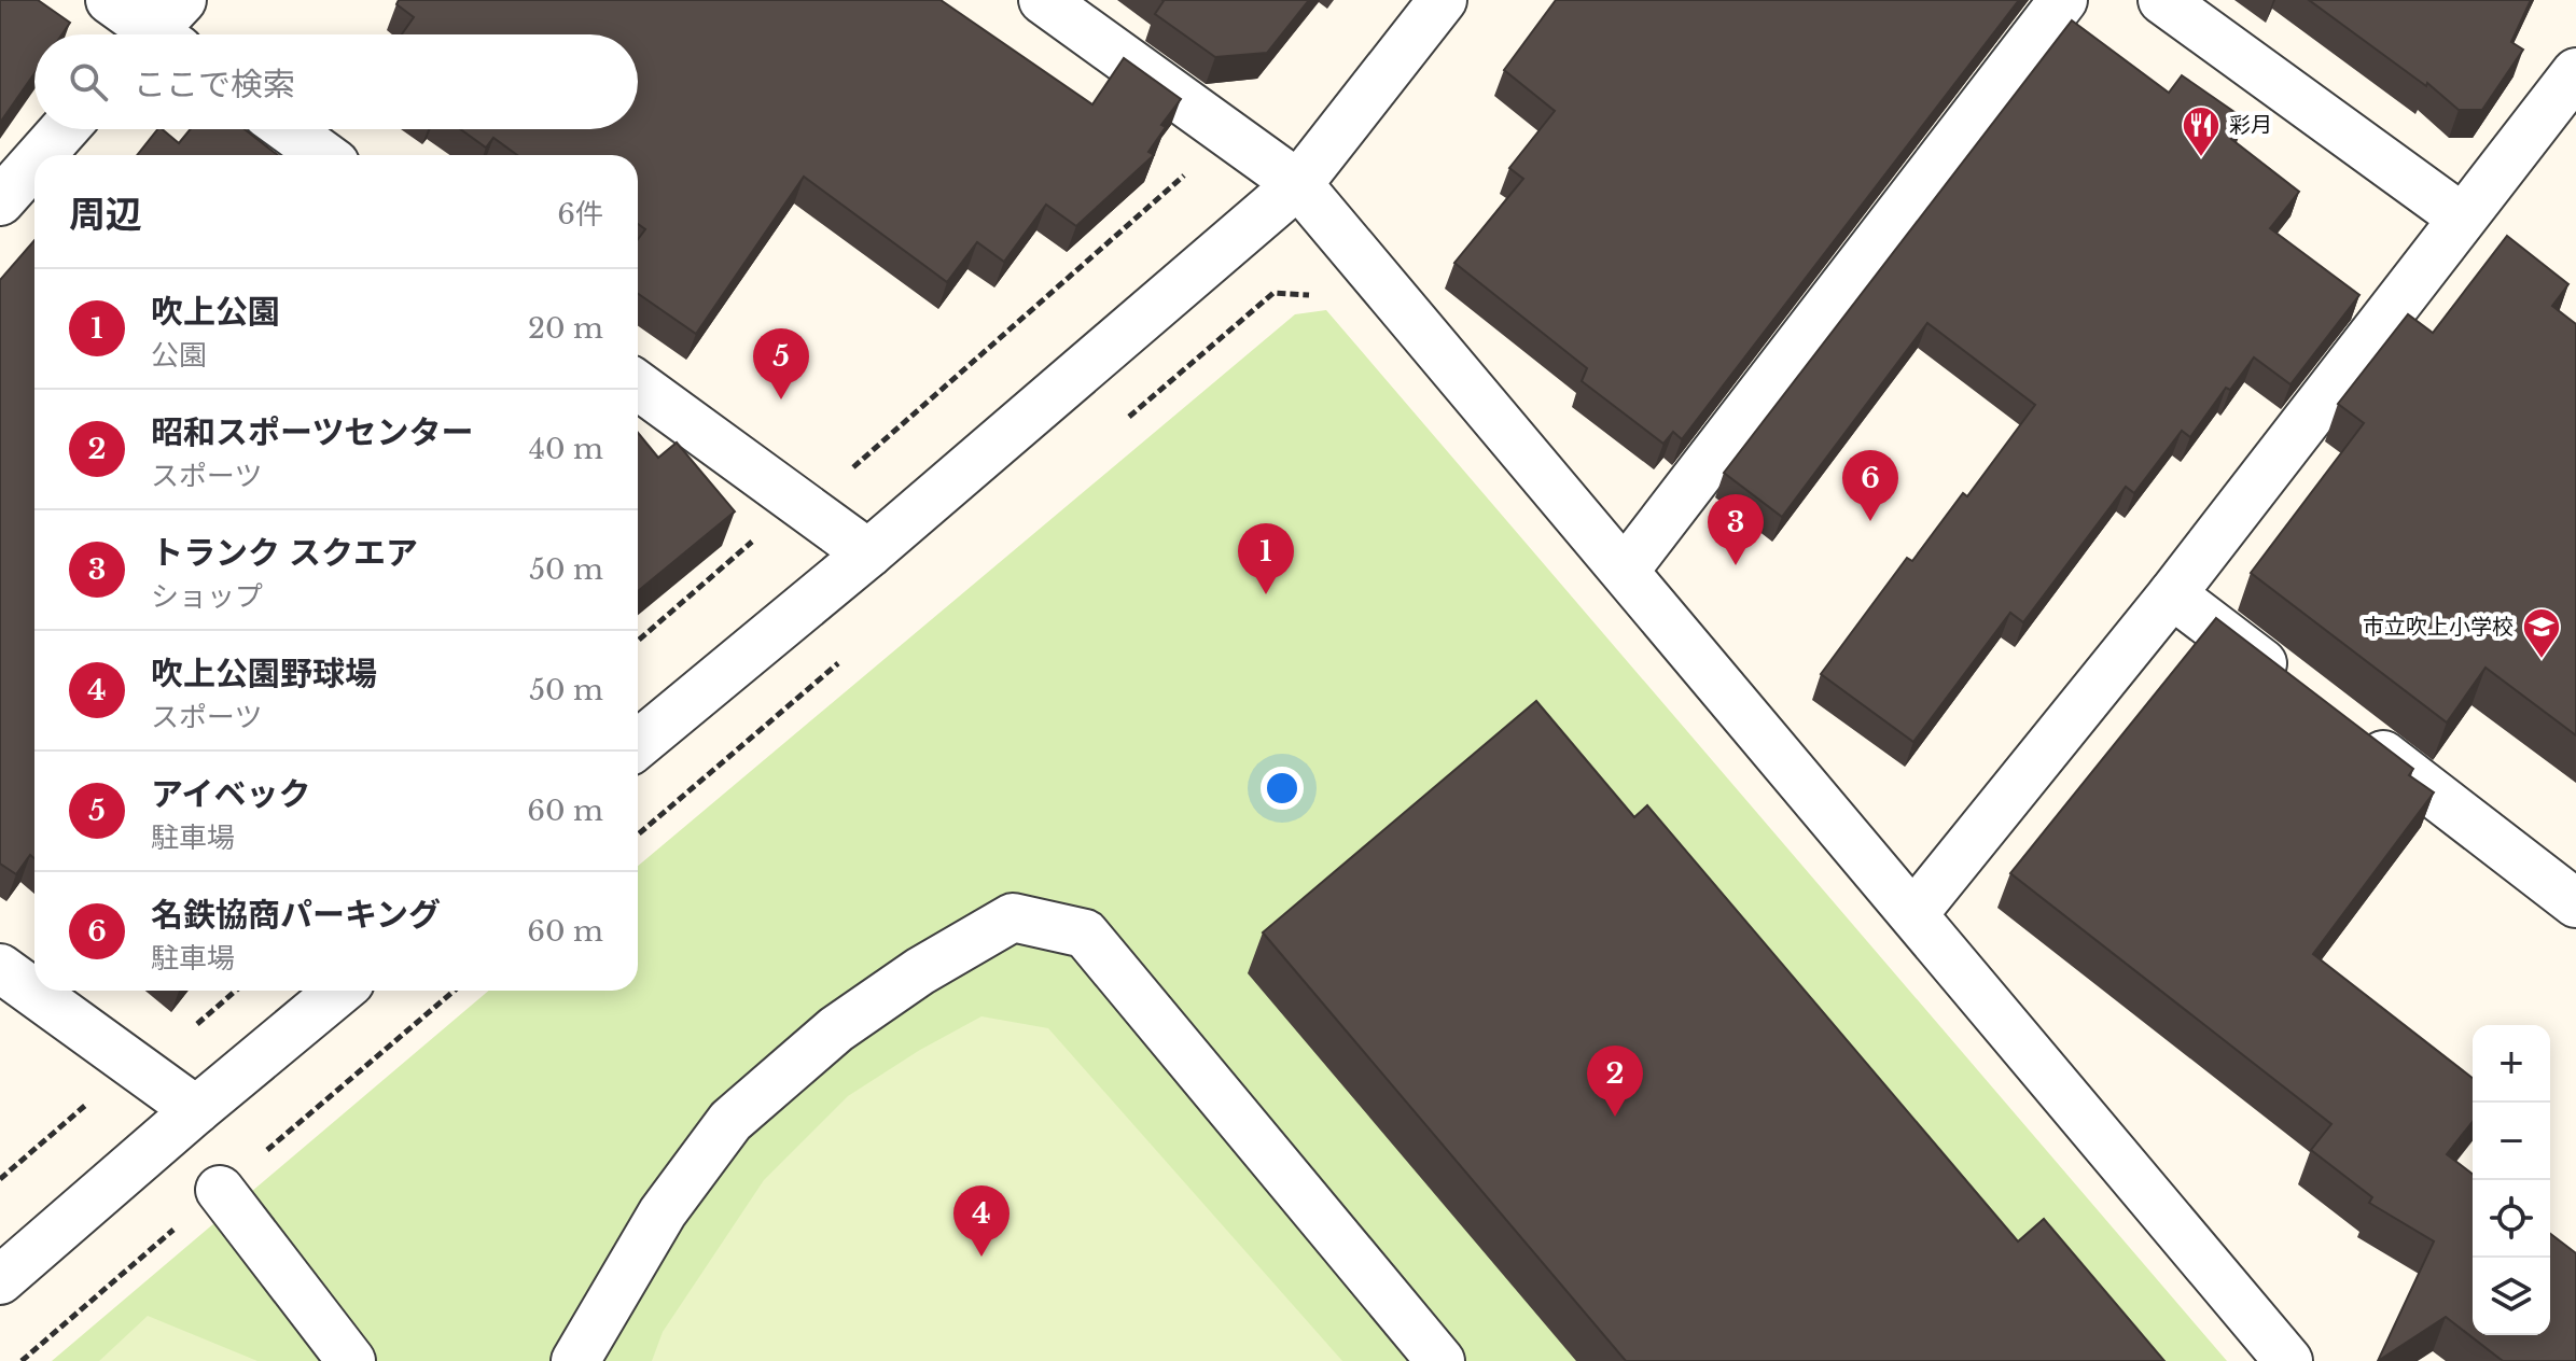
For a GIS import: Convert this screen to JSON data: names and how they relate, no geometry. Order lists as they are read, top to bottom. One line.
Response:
{"places":{"restaurant":["彩月"],"school or university":["市立吹上小学校"]},"page":{"search":"ここで検索","heading":["周辺","6件"],"list":[{"mark":"1","name":"吹上公園","note":"公園","value":"20 m"},{"mark":"2","name":"昭和スポーツセンター","note":"スポーツ","value":"40 m"},{"mark":"3","name":"トランク スクエア","note":"ショップ","value":"50 m"},{"mark":"4","name":"吹上公園野球場","note":"スポーツ","value":"50 m"},{"mark":"5","name":"アイベック","note":"駐車場","value":"60 m"},{"mark":"6","name":"名鉄協商パーキング","note":"駐車場","value":"60 m"}],"pins":["5","6","3","1","2","4"],"map_buttons":["+","−"]}}
